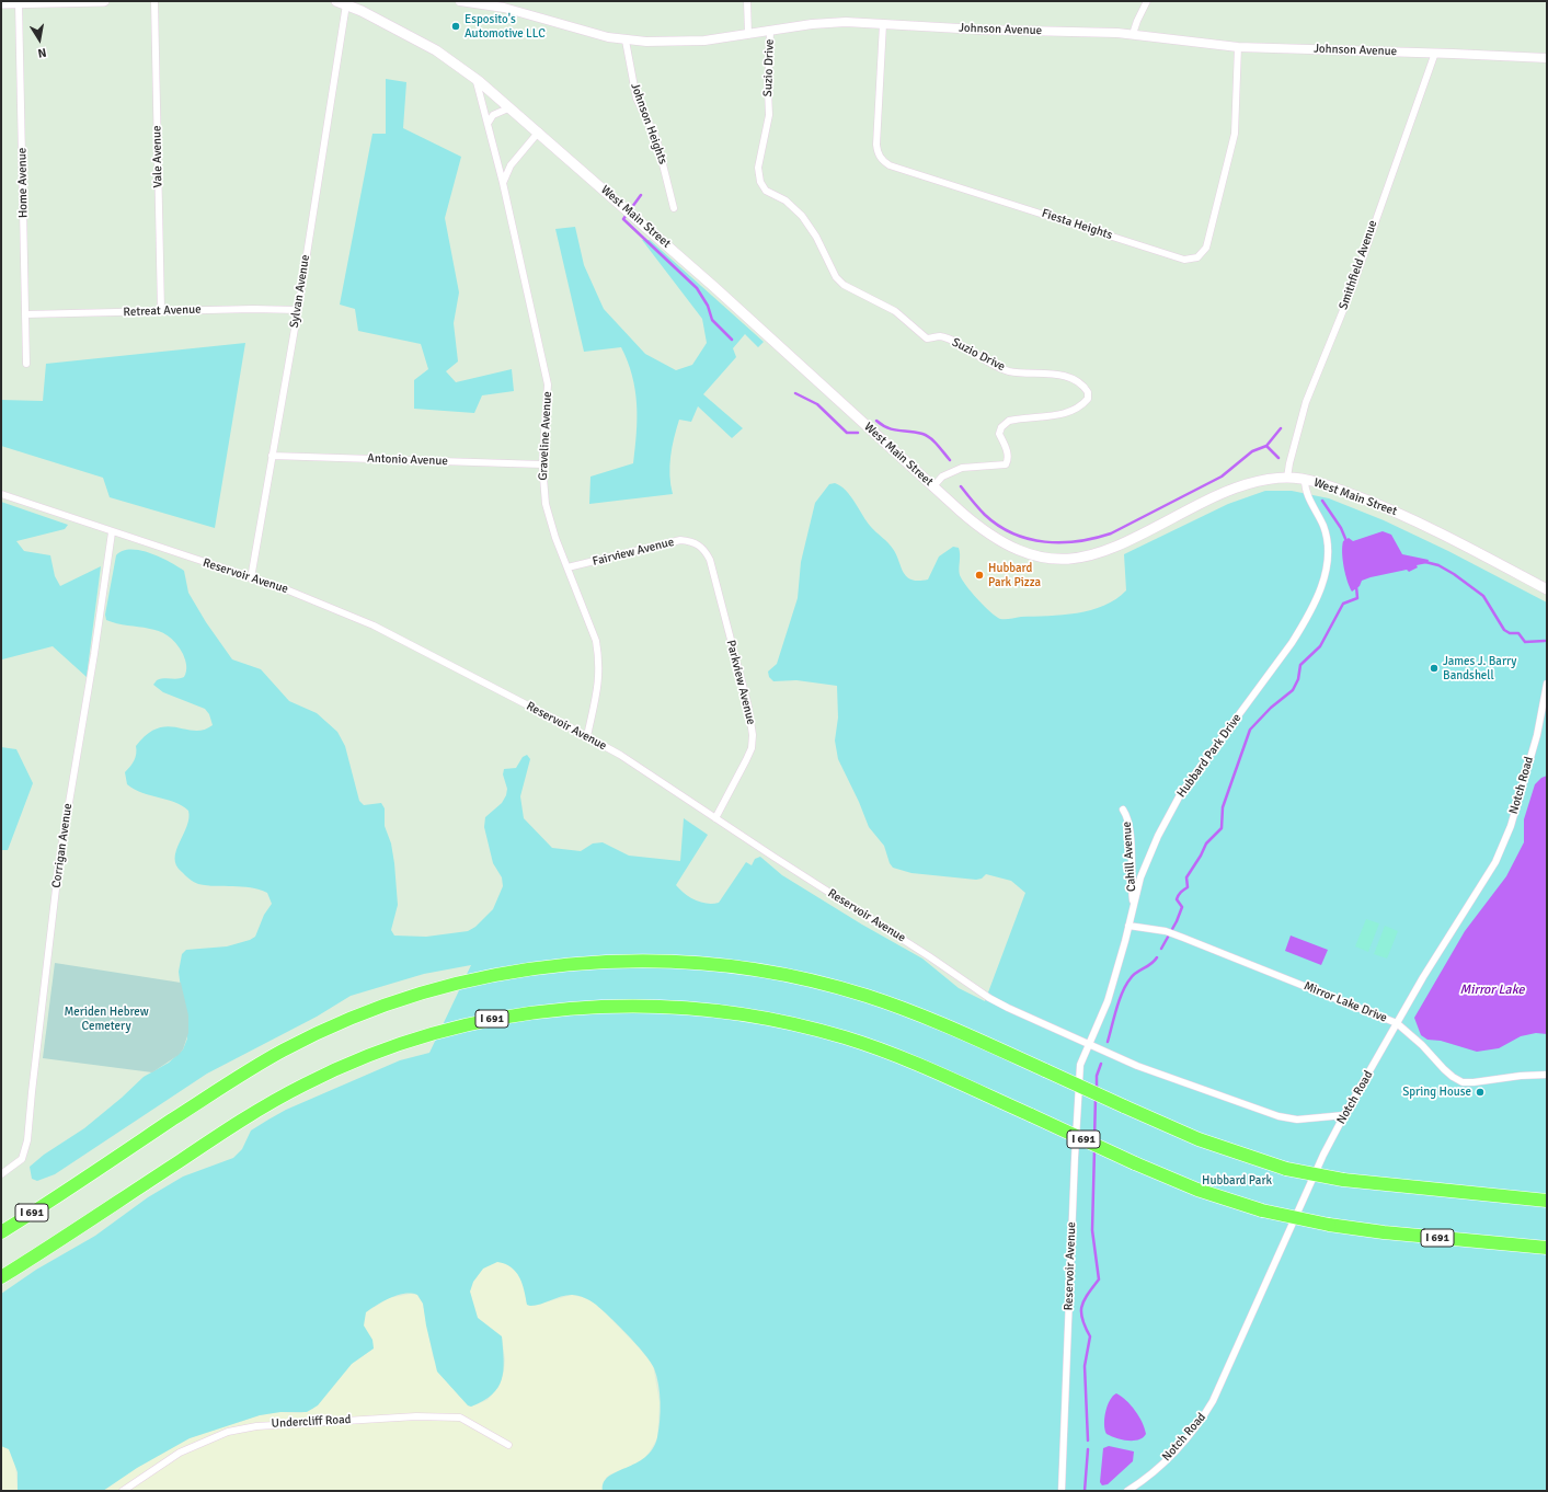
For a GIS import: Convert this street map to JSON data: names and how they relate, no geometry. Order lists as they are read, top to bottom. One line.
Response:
{"streets":{"highway":["I 691"],"main road":["West Main Street"],"street":["Johnson Avenue","Suzio Drive","Johnson Heights","Vale Avenue","Home Avenue","Fiesta Heights","Smithfield Avenue","Sylvan Avenue","Retreat Avenue","Graveline Avenue","Antonio Avenue","Fairview Avenue","Reservoir Avenue","Parkview Avenue","Hubbard Park Drive","Notch Road","Corrigan Avenue","Cahill Avenue","Mirror Lake Drive","Undercliff Road"]},"crossings":[["Johnson Avenue","Suzio Drive"],["Johnson Avenue","Johnson Heights"],["Johnson Avenue","Fiesta Heights"],["Johnson Avenue","Smithfield Avenue"],["Suzio Drive","West Main Street"],["Vale Avenue","Retreat Avenue"],["Home Avenue","Retreat Avenue"],["West Main Street","Smithfield Avenue"],["West Main Street","Sylvan Avenue"],["West Main Street","Graveline Avenue"],["West Main Street","Hubbard Park Drive"],["Sylvan Avenue","Retreat Avenue"],["Sylvan Avenue","Antonio Avenue"],["Sylvan Avenue","Reservoir Avenue"],["Graveline Avenue","Antonio Avenue"],["Graveline Avenue","Fairview Avenue"],["Graveline Avenue","Reservoir Avenue"],["Fairview Avenue","Parkview Avenue"],["Reservoir Avenue","Parkview Avenue"],["Reservoir Avenue","Hubbard Park Drive"],["Reservoir Avenue","Notch Road"],["Reservoir Avenue","Corrigan Avenue"],["Hubbard Park Drive","Cahill Avenue"],["Hubbard Park Drive","Mirror Lake Drive"],["Notch Road","Mirror Lake Drive"]],"water":["Mirror Lake"],"parks":["Meriden Hebrew Cemetery","Hubbard Park"],"places":["Esposito's Automotive LLC","Hubbard Park Pizza","James J. Barry Bandshell","Spring House"],"north":"bottom"}
